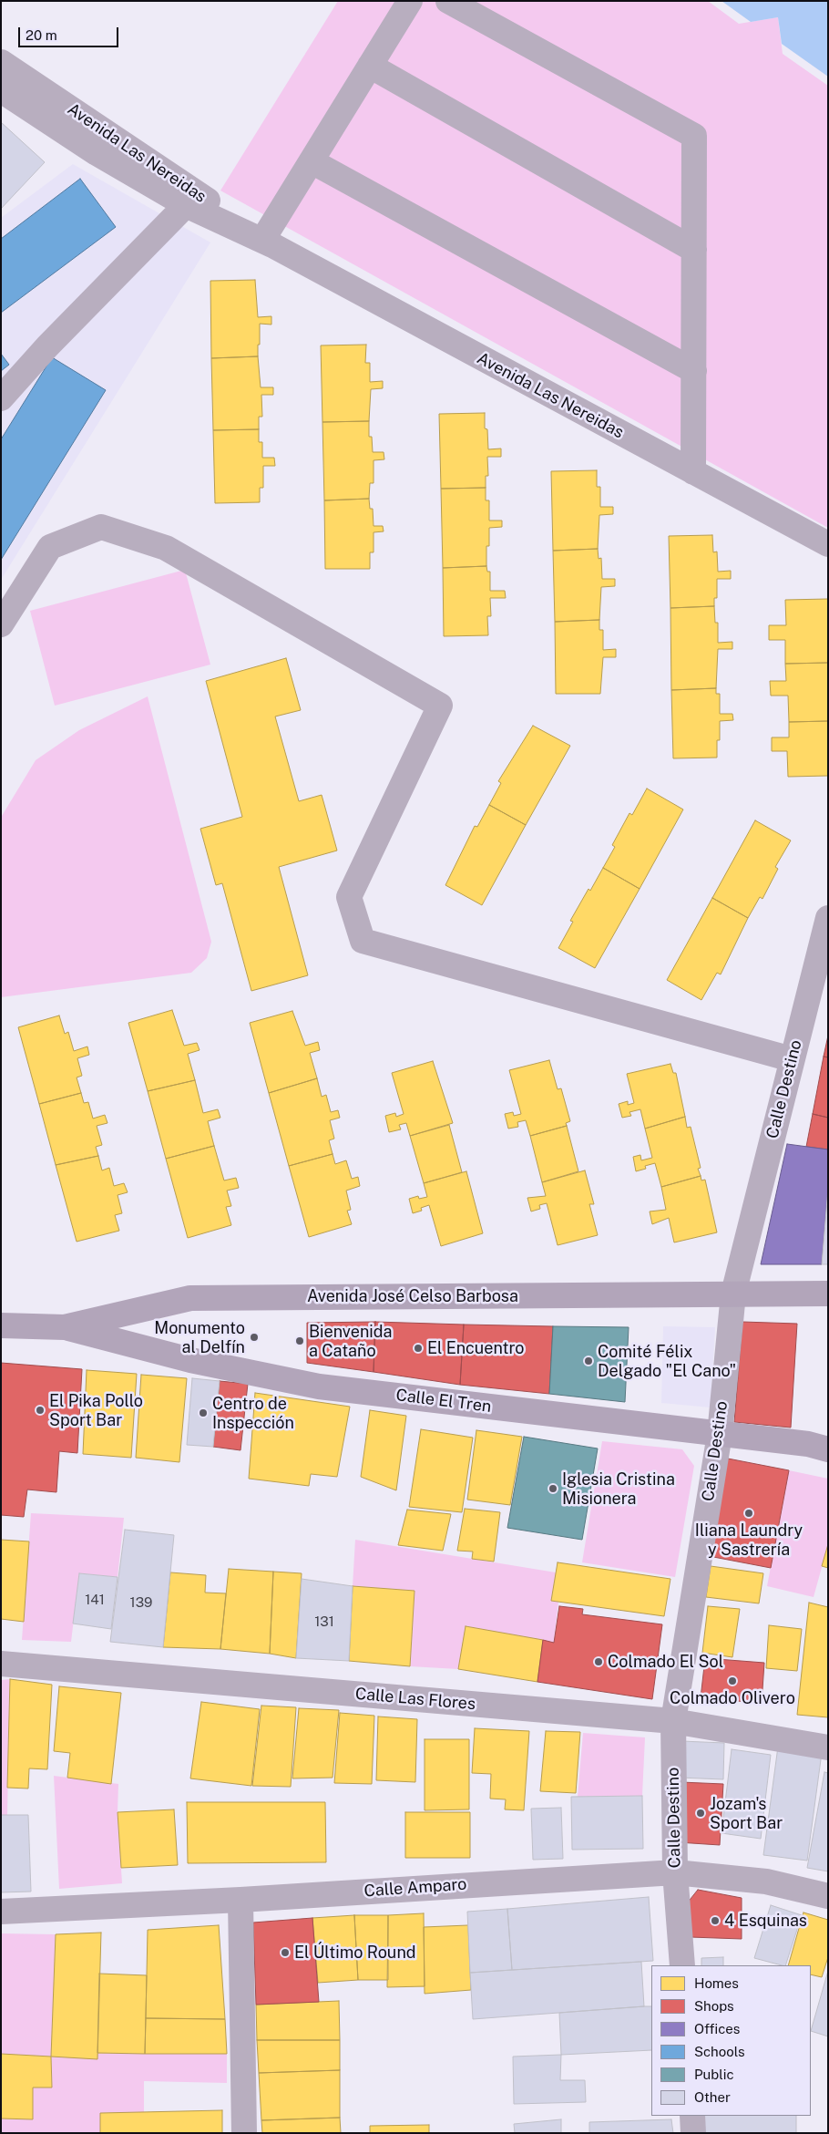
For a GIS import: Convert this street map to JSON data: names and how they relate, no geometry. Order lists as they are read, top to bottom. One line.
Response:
{"streets":{"main road":["Avenida José Celso Barbosa","Calle El Tren"],"street":["Avenida Las Nereidas","Calle Destino","Calle Las Flores","Calle Amparo"]},"crossings":[["Calle Destino","Avenida José Celso Barbosa"],["Calle Destino","Calle El Tren"],["Calle Destino","Calle Las Flores"],["Calle Destino","Calle Amparo"],["Avenida José Celso Barbosa","Calle El Tren"]],"places":["Monumento al Delfín","Bienvenida a Cataño","El Encuentro","Comité Félix Delgado \"El Cano\"","El Pika Pollo Sport Bar","Centro de Inspección","Iglesia Cristina Misionera","Iliana Laundry y Sastrería","Colmado El Sol","Colmado Olivero","Jozam's Sport Bar","4 Esquinas","El Último Round"],"house_numbers":["141","139","131"],"legend":["Homes","Shops","Offices","Schools","Public","Other"],"scale_bar":"20 m"}
